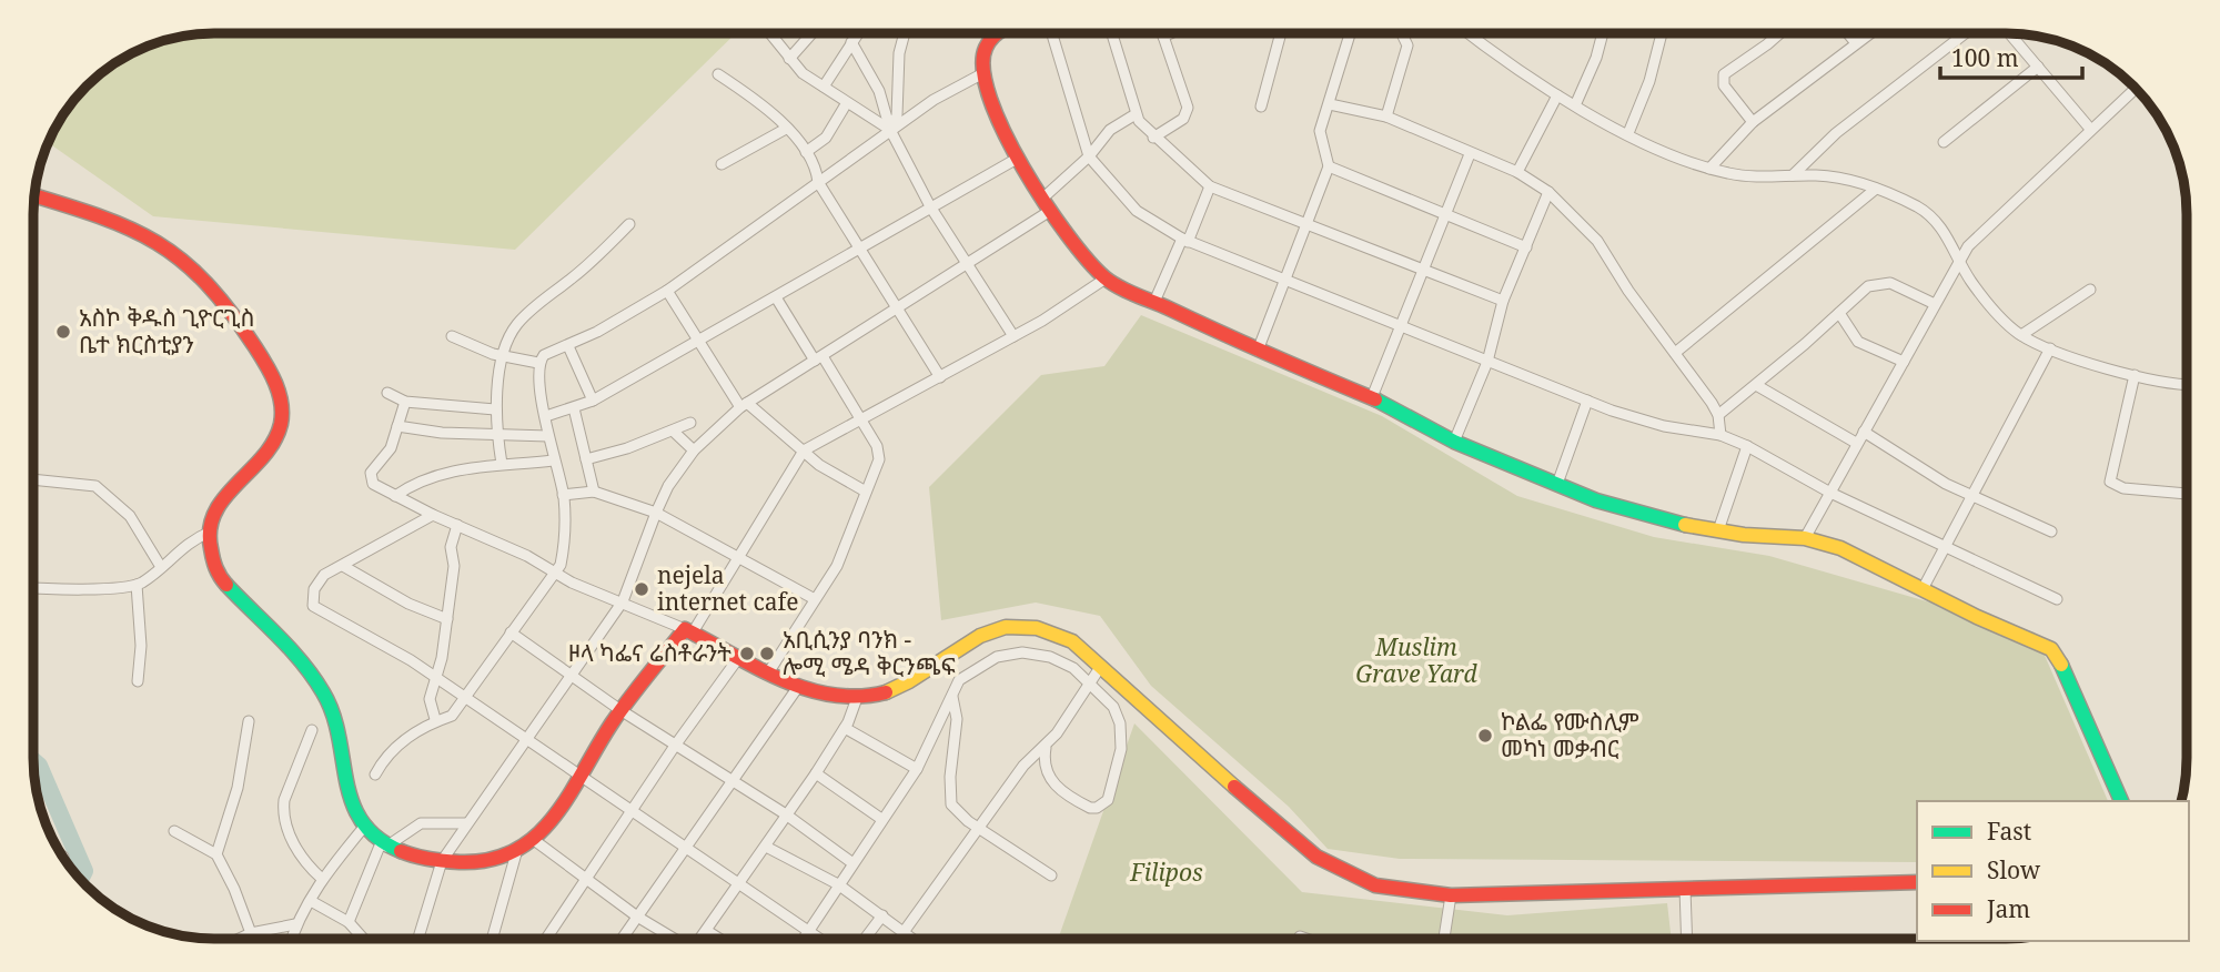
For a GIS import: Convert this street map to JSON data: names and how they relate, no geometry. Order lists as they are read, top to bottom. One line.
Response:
{"parks":["Muslim Grave Yard","Filipos"],"places":["አስኮ ቅዱስ ጊዮርጊስ ቤተ ክርስቲያን","nejela internet cafe","ዞላ ካፌና ሬስቶራንት","አቢሲንያ ባንክ - ሎሚ ሜዳ ቅርንጫፍ","ኮልፌ የሙስሊም መካነ መቃብር"],"legend":["Fast","Slow","Jam"],"scale_bar":"100 m"}
